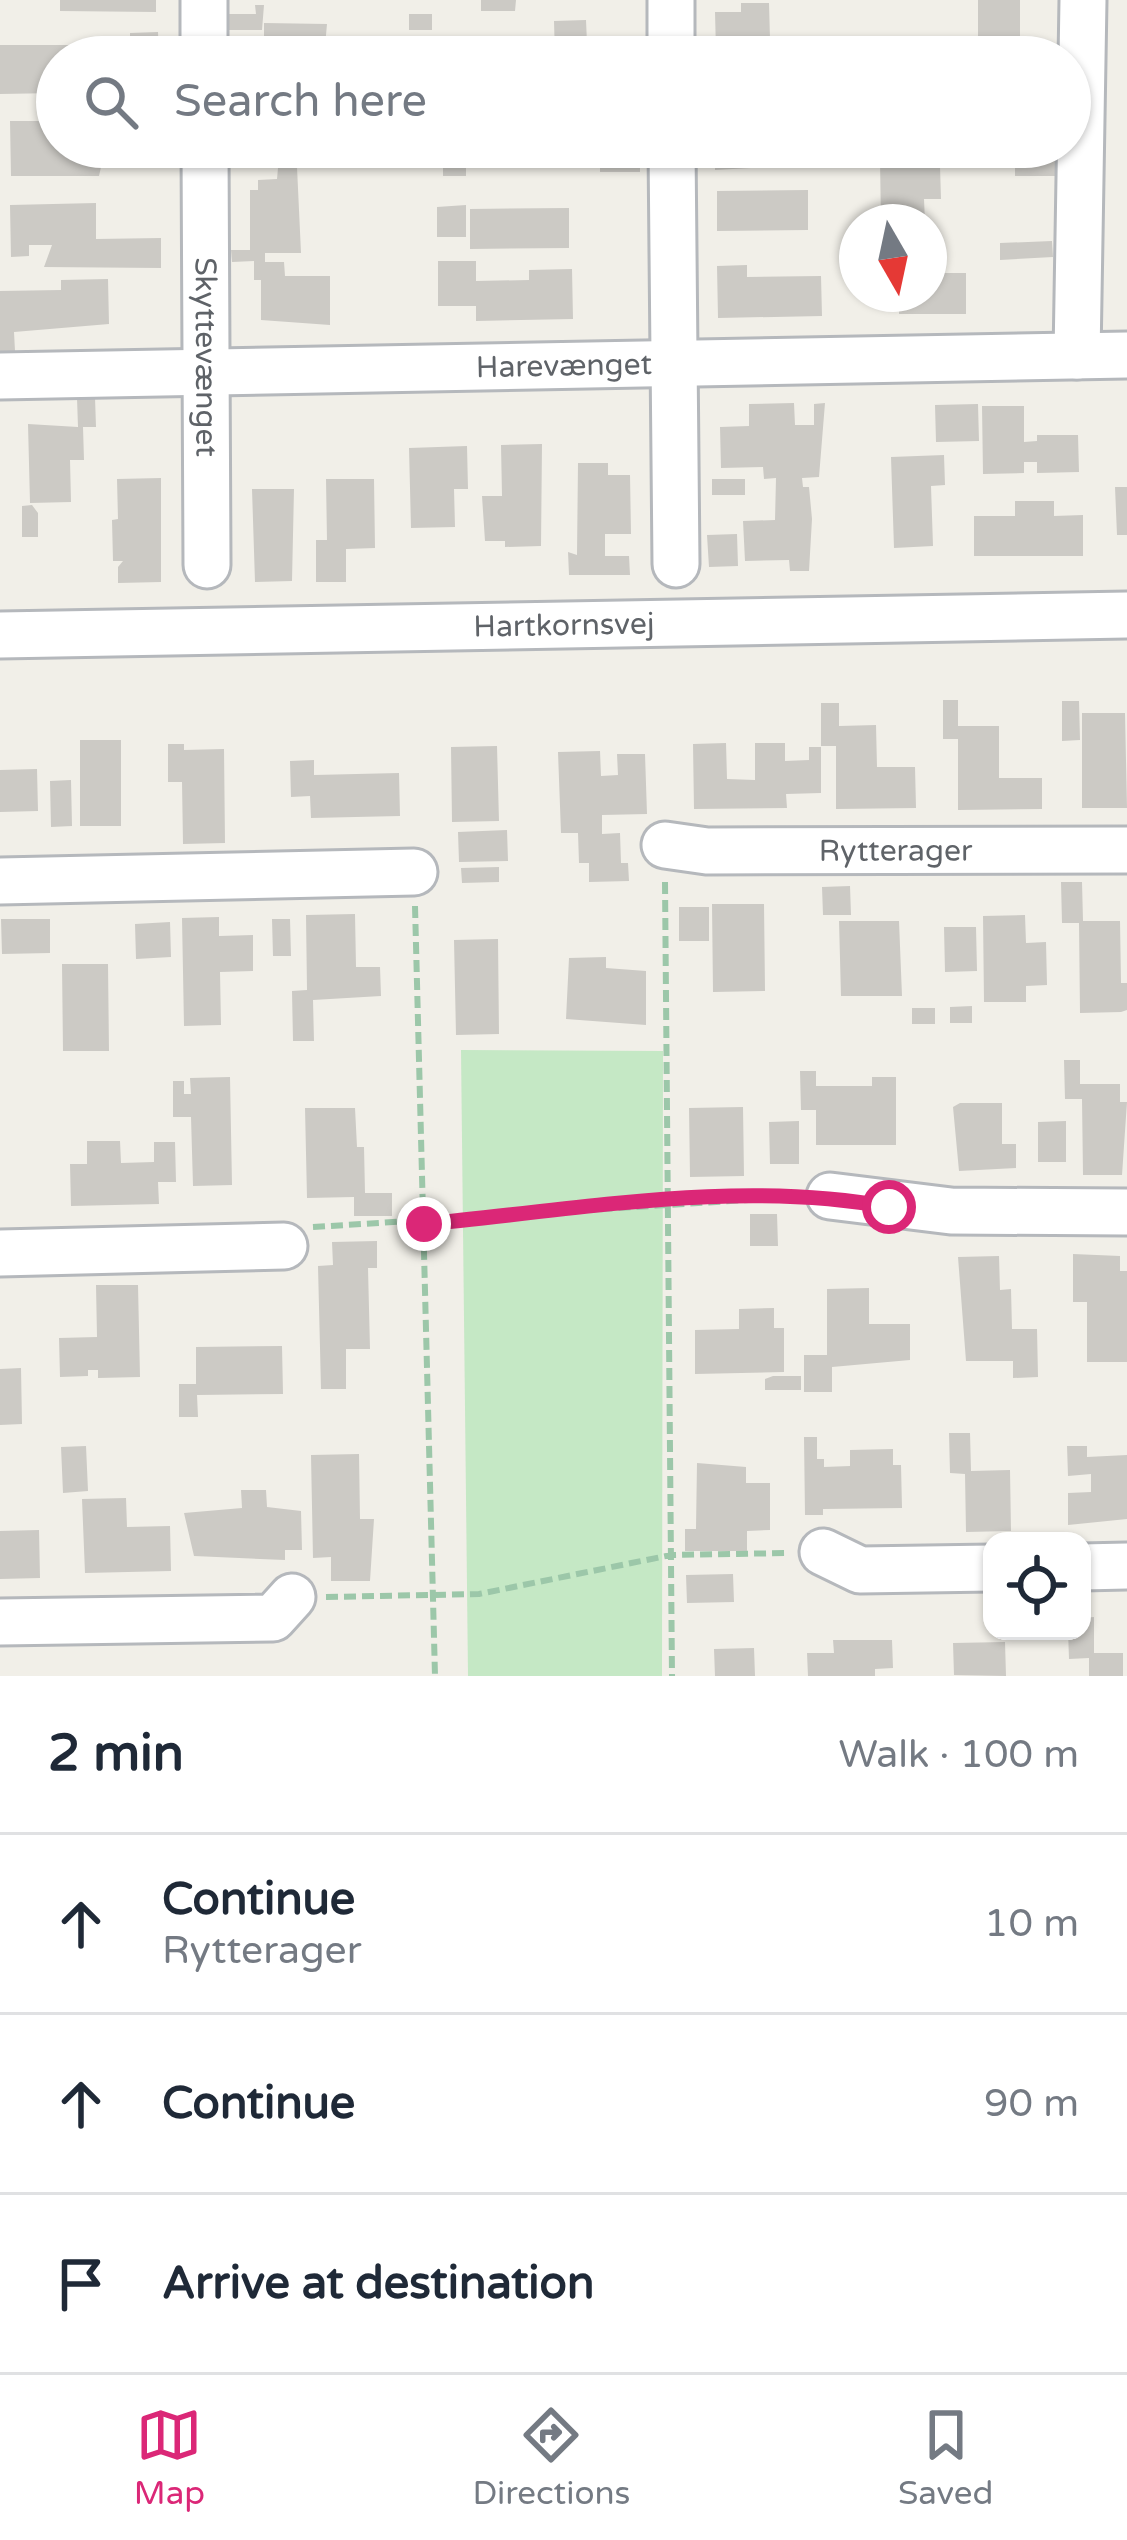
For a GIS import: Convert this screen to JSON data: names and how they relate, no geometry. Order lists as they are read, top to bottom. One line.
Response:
{"streets":{"street":["Skyttevænget","Harevænget","Hartkornsvej","Rytterager"]},"crossings":[["Skyttevænget","Harevænget"]],"north":"bottom","page":{"search":"Search here","heading":["2 min","Walk · 100 m"],"list":[["Continue","Rytterager","10 m"],["Continue","90 m"],"Arrive at destination"],"nav":["Map","Directions","Saved"]}}
